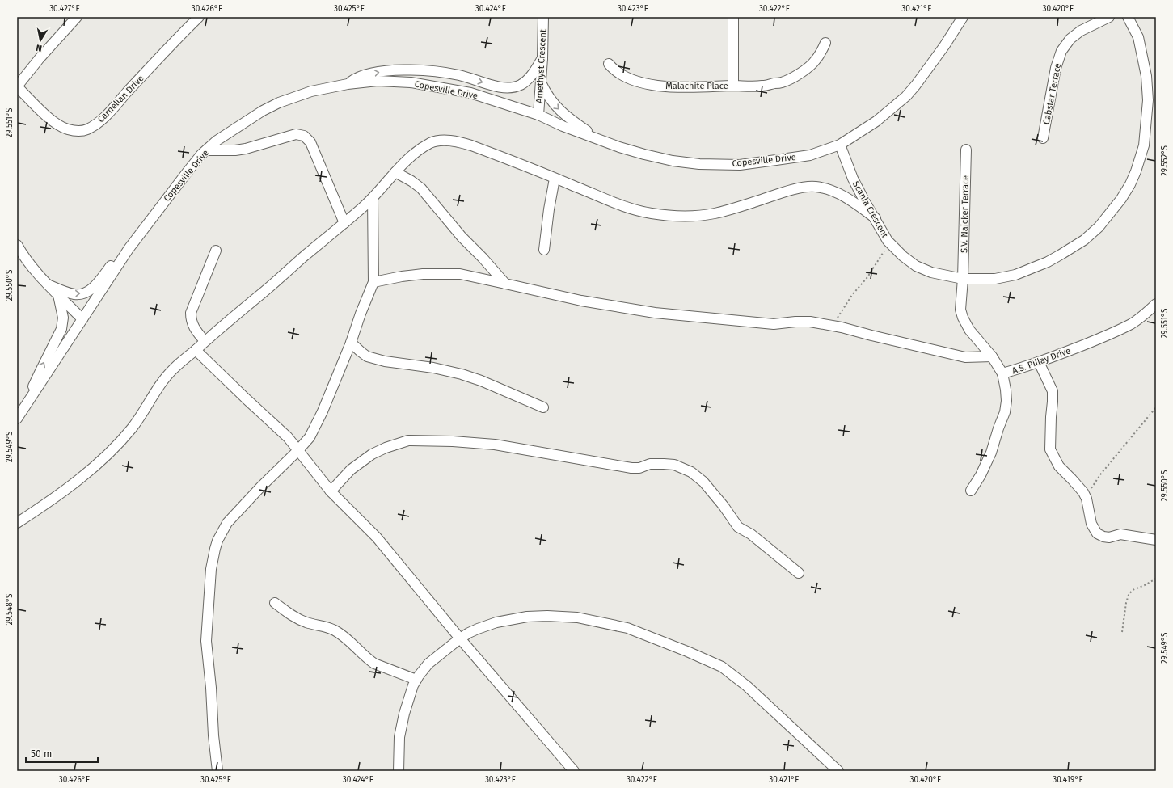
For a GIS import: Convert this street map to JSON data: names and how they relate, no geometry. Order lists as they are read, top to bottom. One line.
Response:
{"streets":{"street":["Amethyst Crescent","Malachite Place","Copesville Drive","Cabstar Terrace","Carnelian Drive","Scania Crescent","S.V. Naicker Terrace","A.S. Pillay Drive"]},"crossings":[["Amethyst Crescent","Copesville Drive"],["Copesville Drive","Scania Crescent"],["Scania Crescent","S.V. Naicker Terrace"],["Scania Crescent","A.S. Pillay Drive"],["S.V. Naicker Terrace","A.S. Pillay Drive"]],"scale_bar":"50 m","north":"bottom","coordinates":["30.427°E","30.426°E","30.425°E","30.424°E","30.423°E","30.422°E","30.421°E","30.420°E","29.551°S","29.552°S","29.550°S","29.549°S","29.548°S","30.419°E"]}
